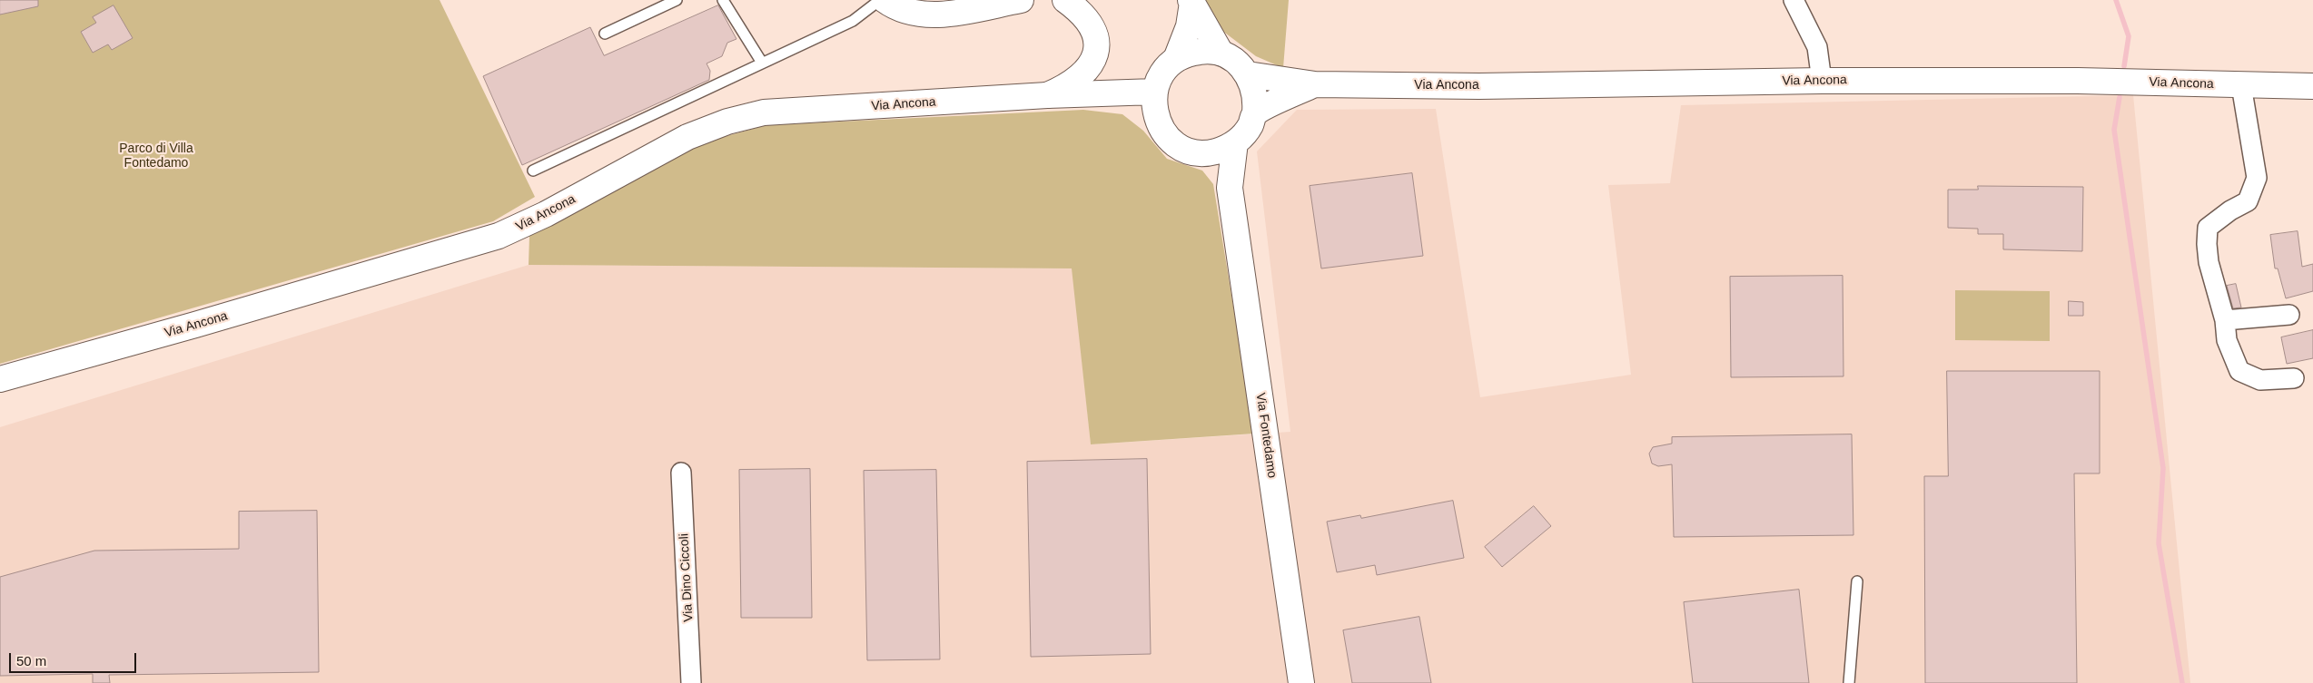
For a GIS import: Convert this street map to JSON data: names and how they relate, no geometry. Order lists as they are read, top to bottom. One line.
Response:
{"streets":{"main road":["Via Ancona","Via Fontedamo"],"street":["Via Dino Ciccoli"]},"crossings":[["Via Ancona","Via Fontedamo"]],"parks":["Parco di Villa Fontedamo"],"scale_bar":"50 m"}
